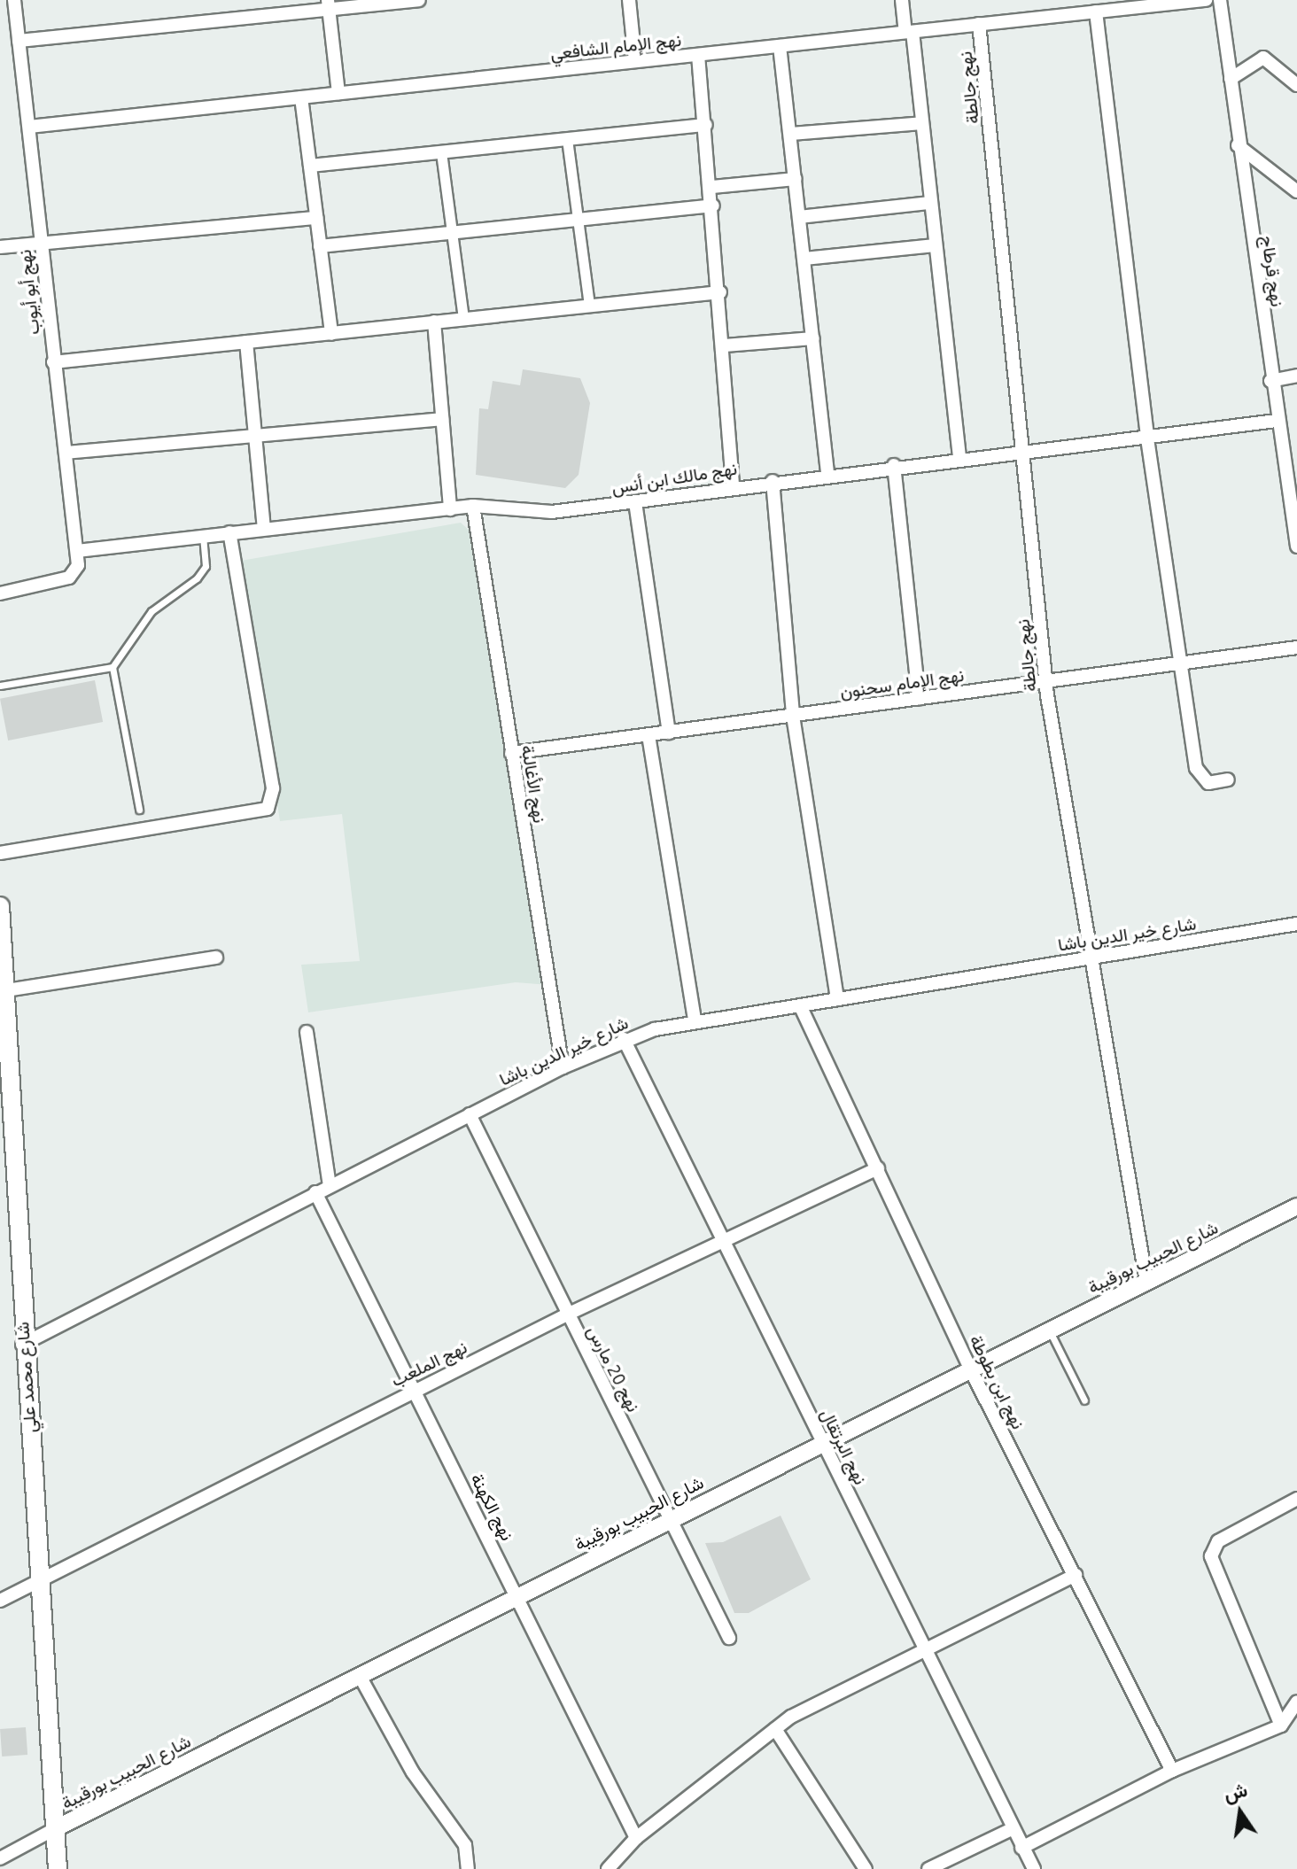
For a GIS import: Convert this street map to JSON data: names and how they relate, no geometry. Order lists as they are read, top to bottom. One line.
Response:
{"streets":{"main road":["شارع محمد علي"],"street":["نهج الإمام الشافعي","نهج جالطة","نهج قرطاج","نهج أبو أيوب","نهج مالك ابن أنس","نهج الإمام سحنون","نهج الأغالبة","شارع خير الدين باشا","شارع الحبيب بورقيبة","نهج الملعب","نهج 20 مارس","نهج ابن بطوطة","نهج البرتقال","نهج الكهنة"]},"crossings":[["نهج الإمام الشافعي","نهج جالطة"],["نهج الإمام الشافعي","نهج أبو أيوب"],["نهج جالطة","نهج مالك ابن أنس"],["نهج جالطة","نهج الإمام سحنون"],["نهج جالطة","شارع خير الدين باشا"],["نهج جالطة","شارع الحبيب بورقيبة"],["نهج قرطاج","نهج مالك ابن أنس"],["نهج أبو أيوب","نهج مالك ابن أنس"],["نهج مالك ابن أنس","نهج الأغالبة"],["نهج الإمام سحنون","نهج الأغالبة"],["نهج الأغالبة","شارع خير الدين باشا"],["شارع خير الدين باشا","نهج 20 مارس"],["شارع خير الدين باشا","شارع محمد علي"],["شارع خير الدين باشا","نهج ابن بطوطة"],["شارع خير الدين باشا","نهج البرتقال"],["شارع خير الدين باشا","نهج الكهنة"],["شارع الحبيب بورقيبة","نهج 20 مارس"],["شارع الحبيب بورقيبة","شارع محمد علي"],["شارع الحبيب بورقيبة","نهج ابن بطوطة"],["شارع الحبيب بورقيبة","نهج البرتقال"],["شارع الحبيب بورقيبة","نهج الكهنة"],["نهج الملعب","نهج 20 مارس"],["نهج الملعب","شارع محمد علي"],["نهج الملعب","نهج ابن بطوطة"],["نهج الملعب","نهج البرتقال"],["نهج الملعب","نهج الكهنة"]],"north":"top"}
